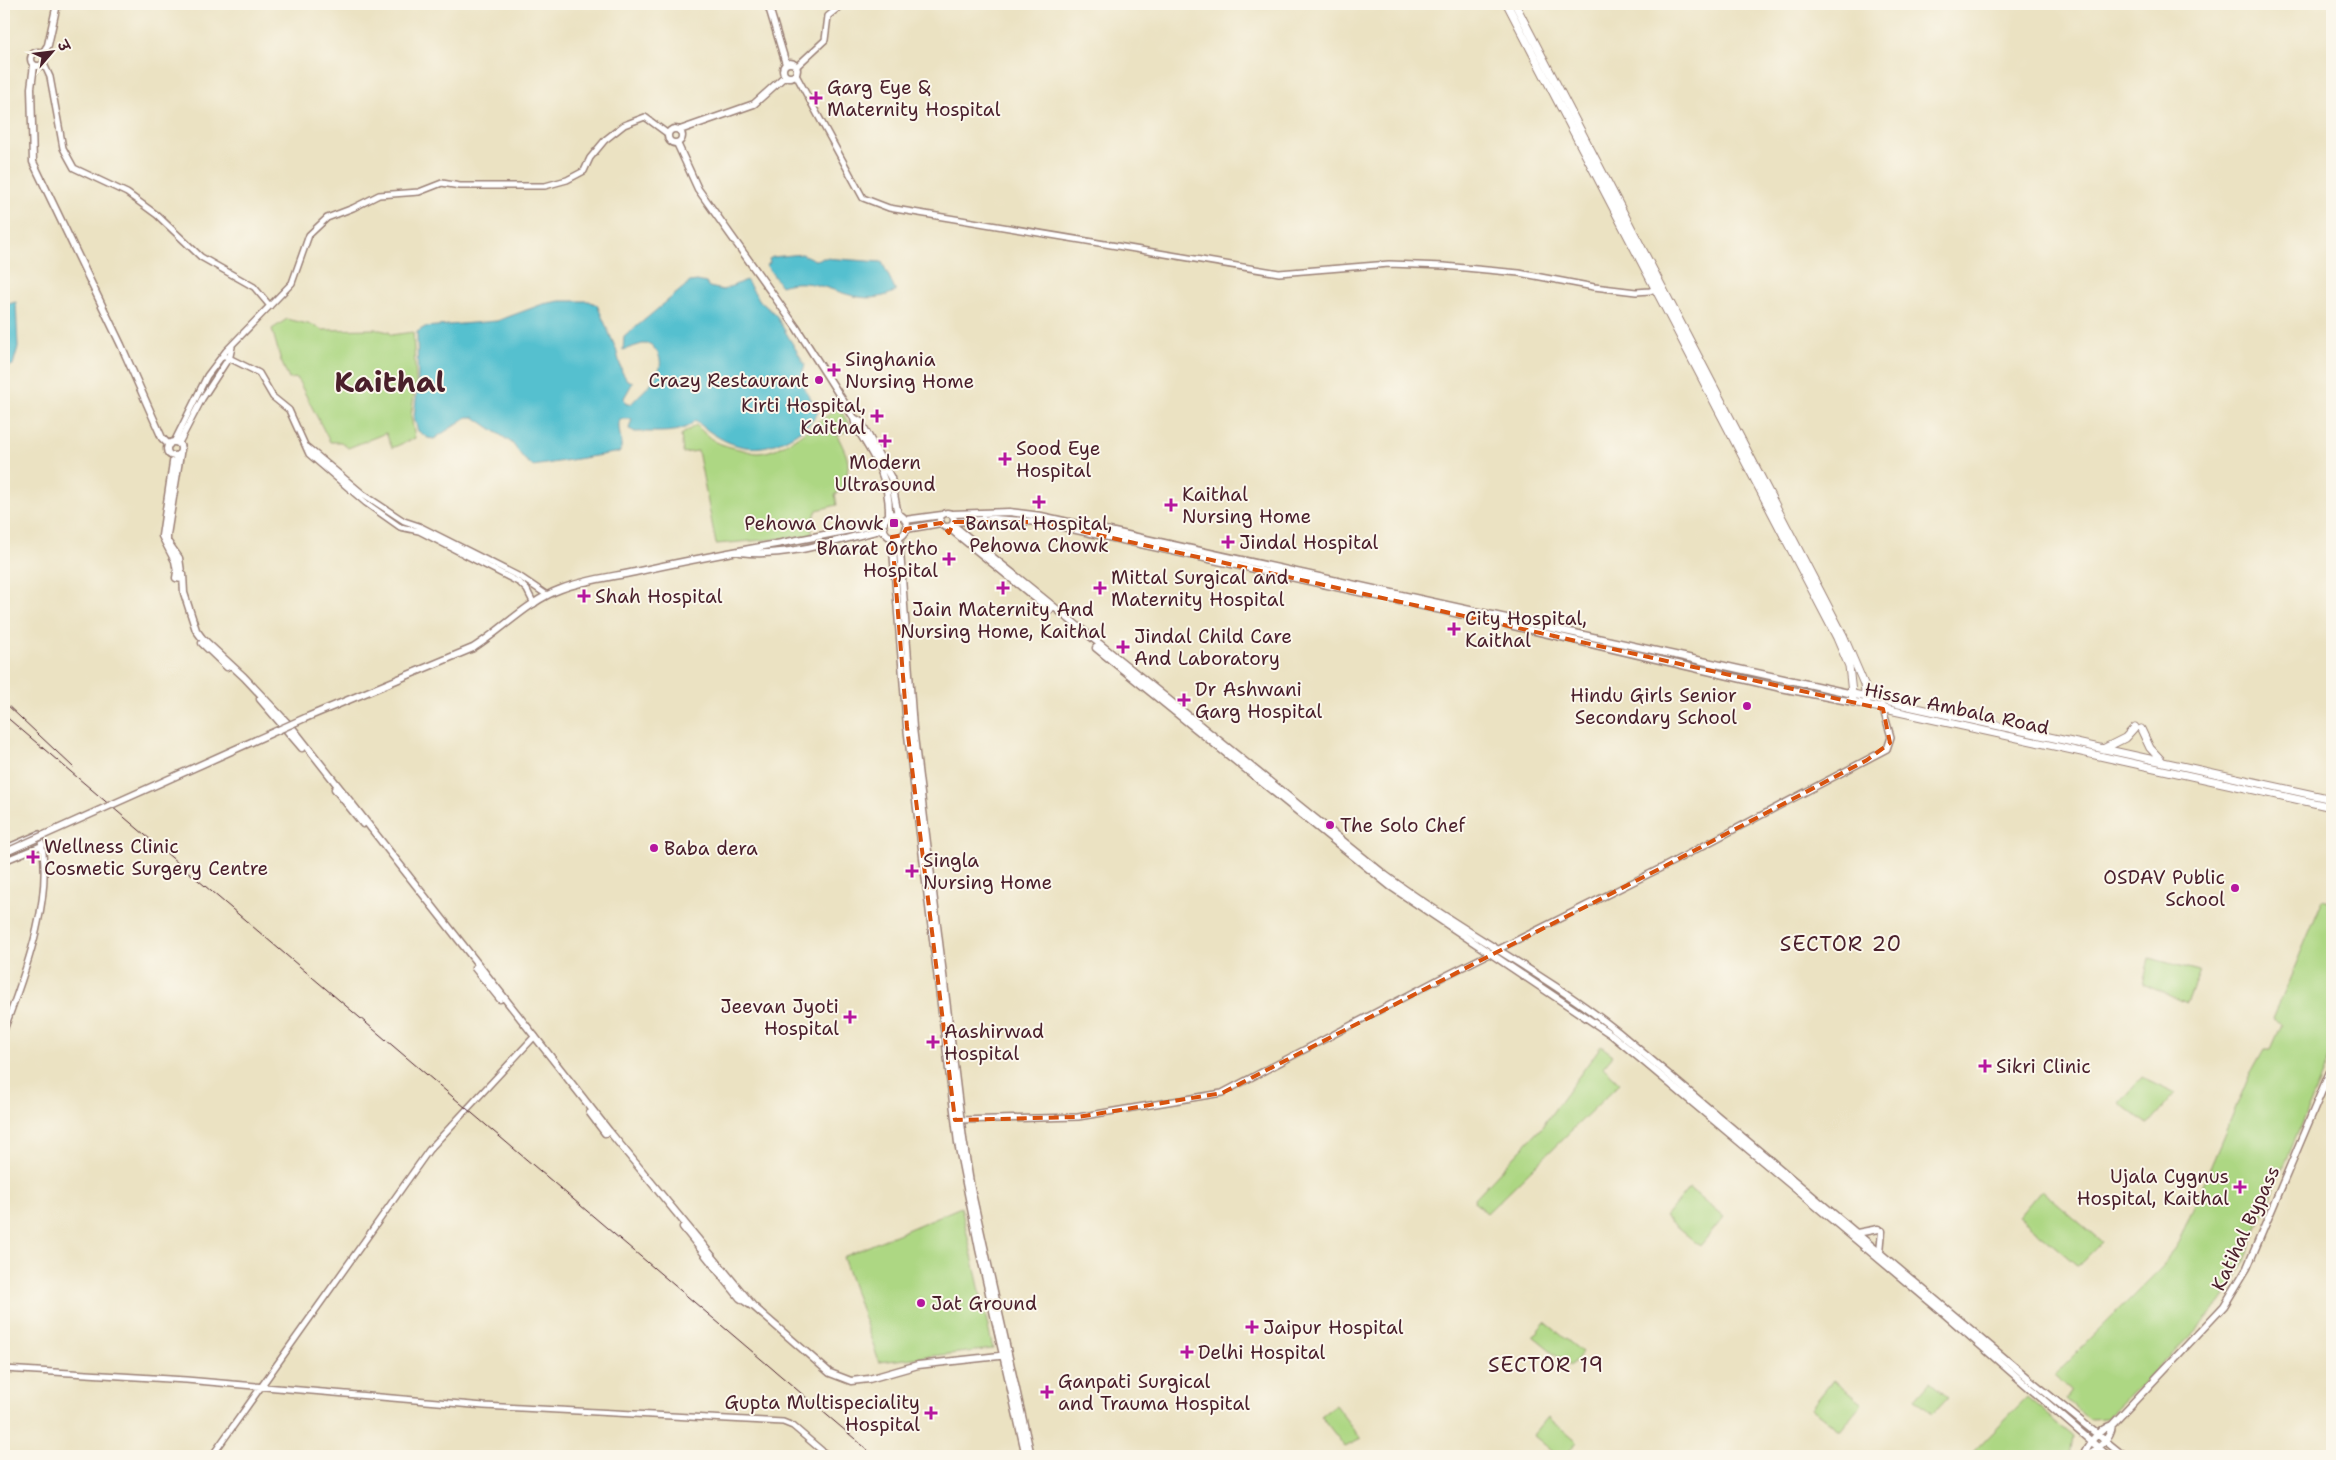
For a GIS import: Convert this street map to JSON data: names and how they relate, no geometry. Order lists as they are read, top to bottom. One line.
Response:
{"streets":{"highway":["Hissar Ambala Road"],"main road":["Katihal Bypass"]},"districts":["Kaithal","SECTOR 20","SECTOR 19"],"places":{"health":["Garg Eye & Maternity Hospital","Singhania Nursing Home","Kirti Hospital, Kaithal","Modern Ultrasound","Sood Eye Hospital","Bansal Hospital, Pehowa Chowk","Kaithal Nursing Home","Jindal Hospital","Bharat Ortho Hospital","Jain Maternity And Nursing Home, Kaithal","Mittal Surgical and Maternity Hospital","Shah Hospital","City Hospital, Kaithal","Jindal Child Care And Laboratory","Dr Ashwani Garg Hospital","Wellness Clinic Cosmetic Surgery Centre","Singla Nursing Home","Jeevan Jyoti Hospital","Aashirwad Hospital","Sikri Clinic","Ujala Cygnus Hospital, Kaithal","Jaipur Hospital","Delhi Hospital","Ganpati Surgical and Trauma Hospital","Gupta Multispeciality Hospital"],"other":["Crazy Restaurant","Hindu Girls Senior Secondary School","The Solo Chef","Baba dera","OSDAV Public School","Jat Ground"],"transit":["Pehowa Chowk"]},"north":"top right"}
